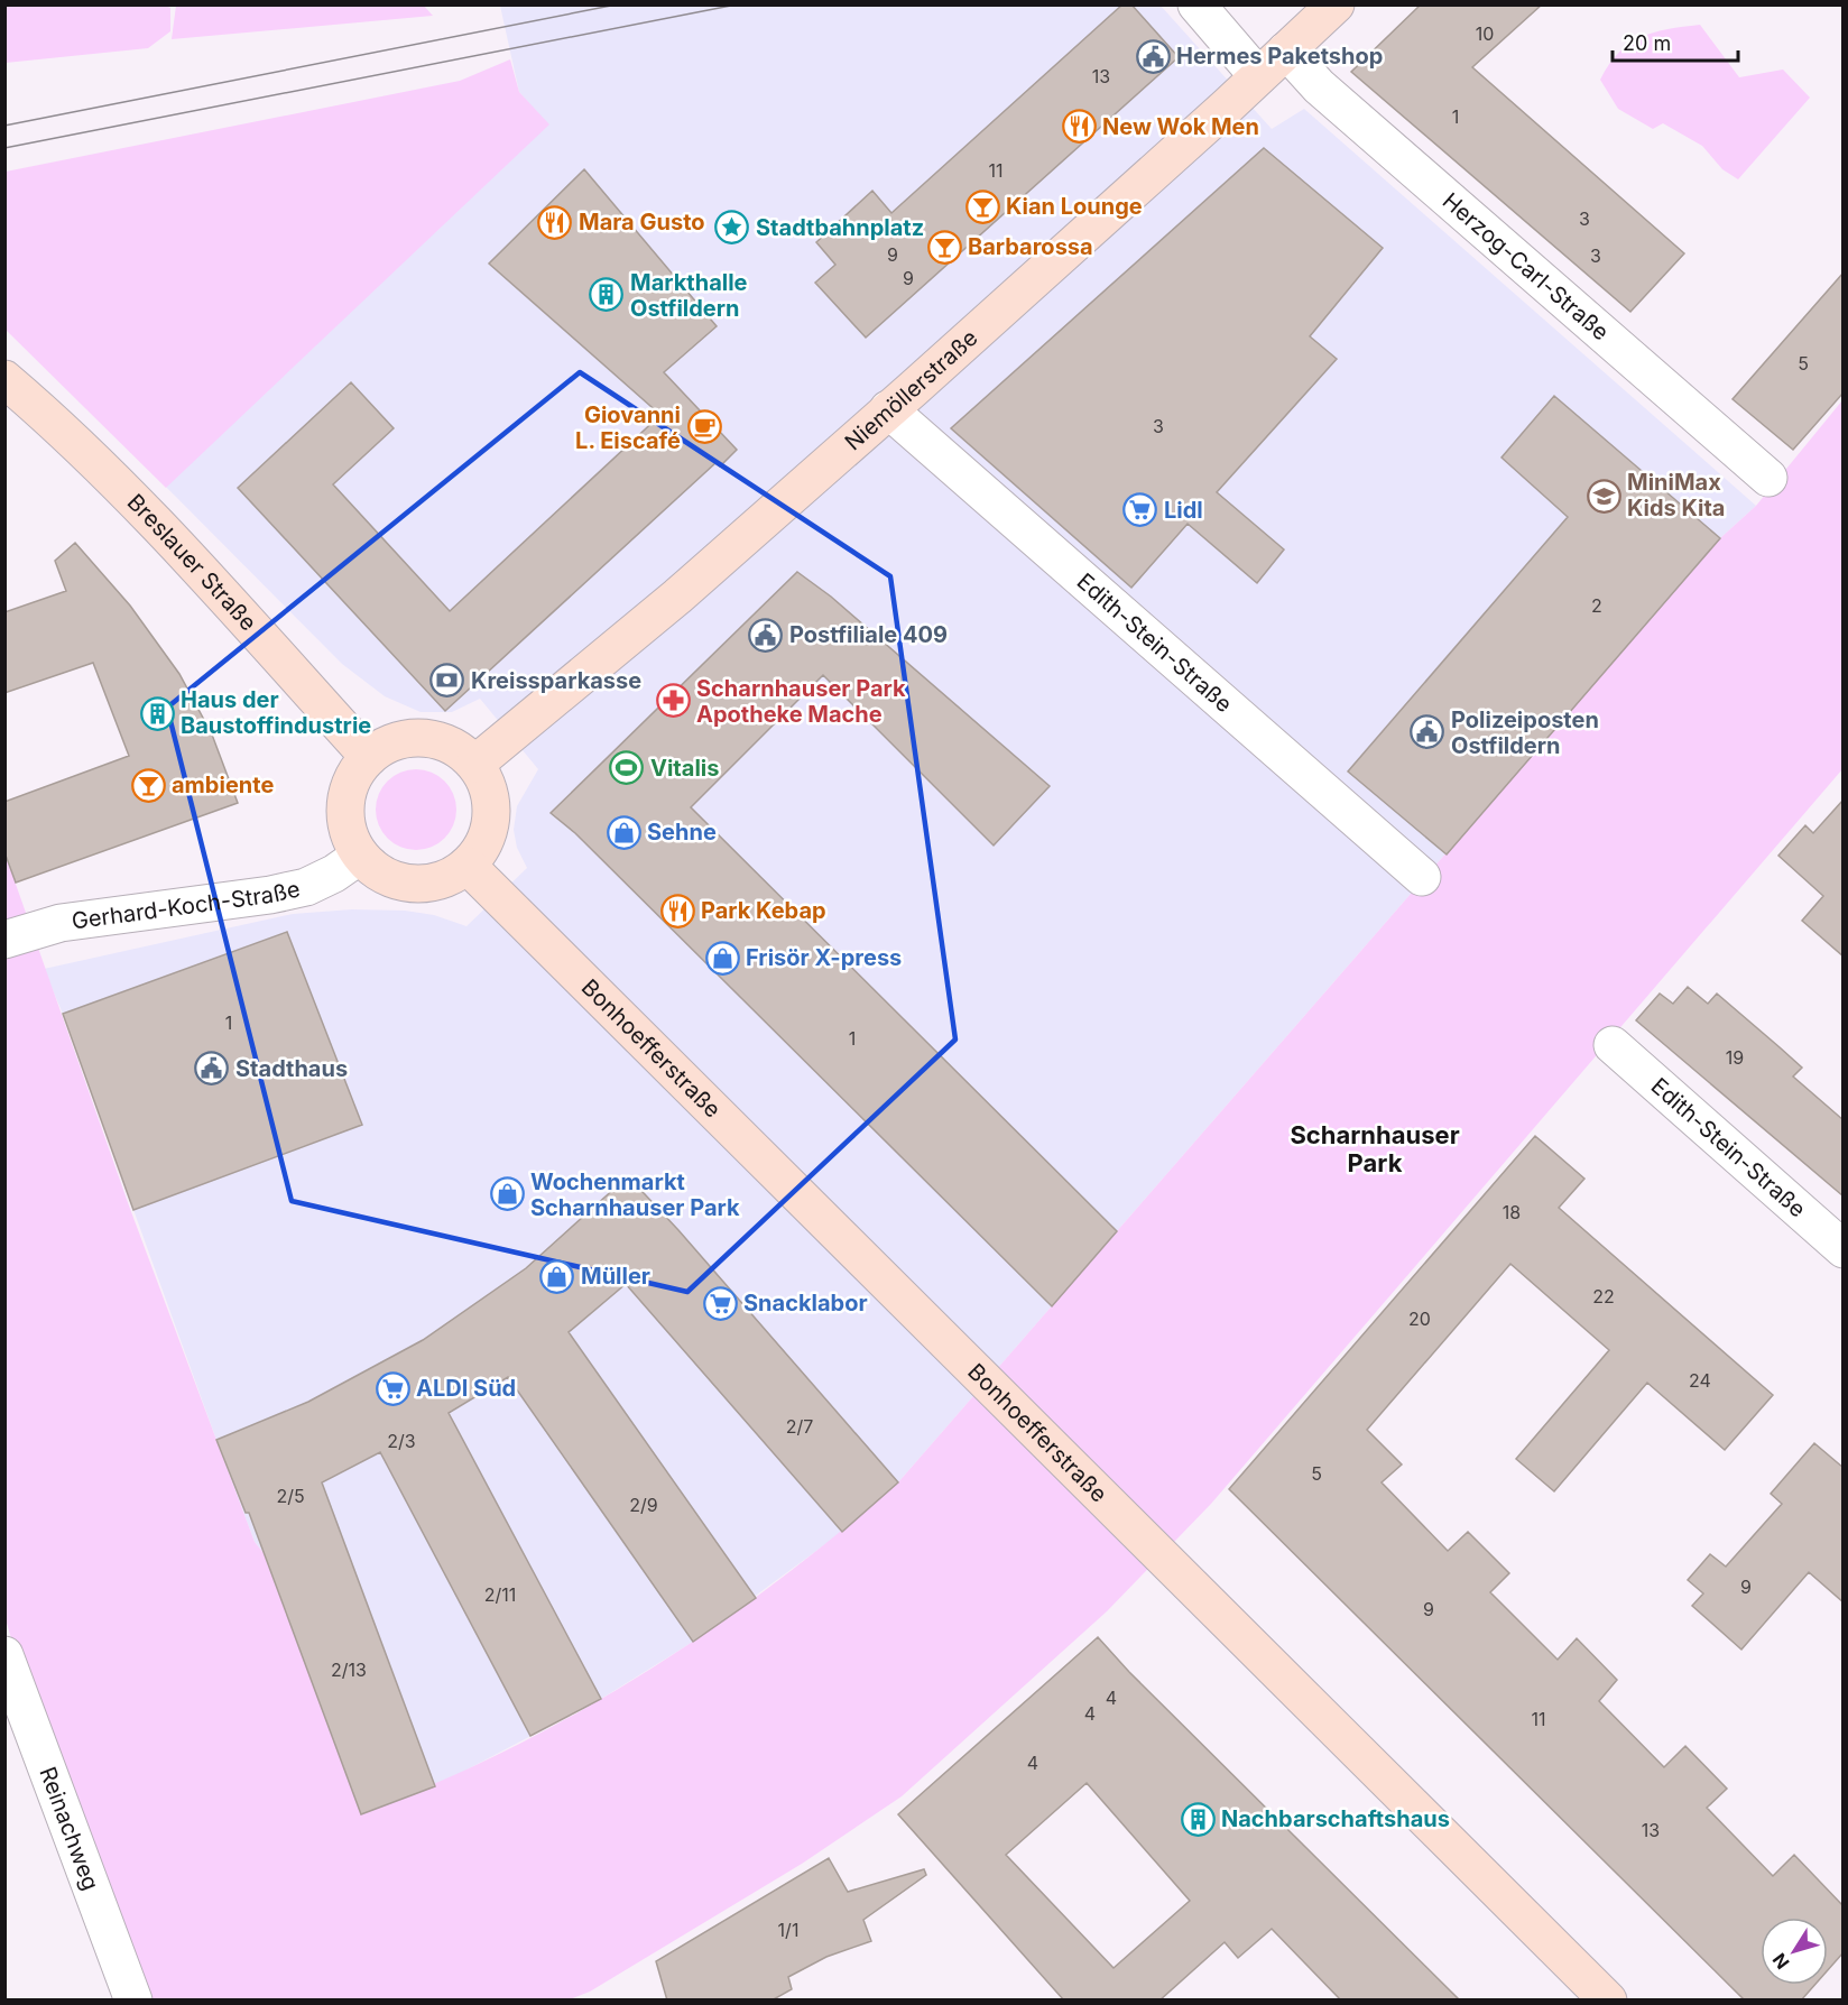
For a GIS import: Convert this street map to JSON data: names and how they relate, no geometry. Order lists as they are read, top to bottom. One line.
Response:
{"streets":{"main road":["Niemöllerstraße","Breslauer Straße","Bonhoefferstraße"],"street":["Herzog-Carl-Straße","Edith-Stein-Straße","Gerhard-Koch-Straße","Reinachweg"]},"crossings":[["Herzog-Carl-Straße","Niemöllerstraße"],["Niemöllerstraße","Breslauer Straße"],["Niemöllerstraße","Edith-Stein-Straße"],["Niemöllerstraße","Gerhard-Koch-Straße"],["Niemöllerstraße","Bonhoefferstraße"],["Breslauer Straße","Gerhard-Koch-Straße"],["Breslauer Straße","Bonhoefferstraße"],["Gerhard-Koch-Straße","Bonhoefferstraße"]],"districts":["Scharnhauser Park"],"places":{"public building":["Hermes Paketshop","Postfiliale 409","Polizeiposten Ostfildern","Stadthaus"],"restaurant":["New Wok Men","Mara Gusto","Park Kebap"],"bar":["Kian Lounge","Barbarossa","ambiente"],"place":["Stadtbahnplatz"],"building":["Markthalle Ostfildern","Haus der Baustoffindustrie","Nachbarschaftshaus"],"cafe":["Giovanni L. Eiscafé"],"school or university":["MiniMax Kids Kita"],"supermarket":["Lidl","Snacklabor","ALDI Süd"],"bank":["Kreissparkasse"],"pharmacy":["Scharnhauser Park Apotheke Mache"],"sports":["Vitalis"],"shop":["Sehne","Frisör X-press","Wochenmarkt Scharnhauser Park","Müller"]},"house_numbers":["10","13","1","11","3","9","3","9","5","3","2","1","1","19","18","22","20","24","2/7","2/3","5","2/5","2/9","9","2/11","9","2/13","4","4","11","4","13","1/1"],"scale_bar":"20 m","north":"bottom left"}
